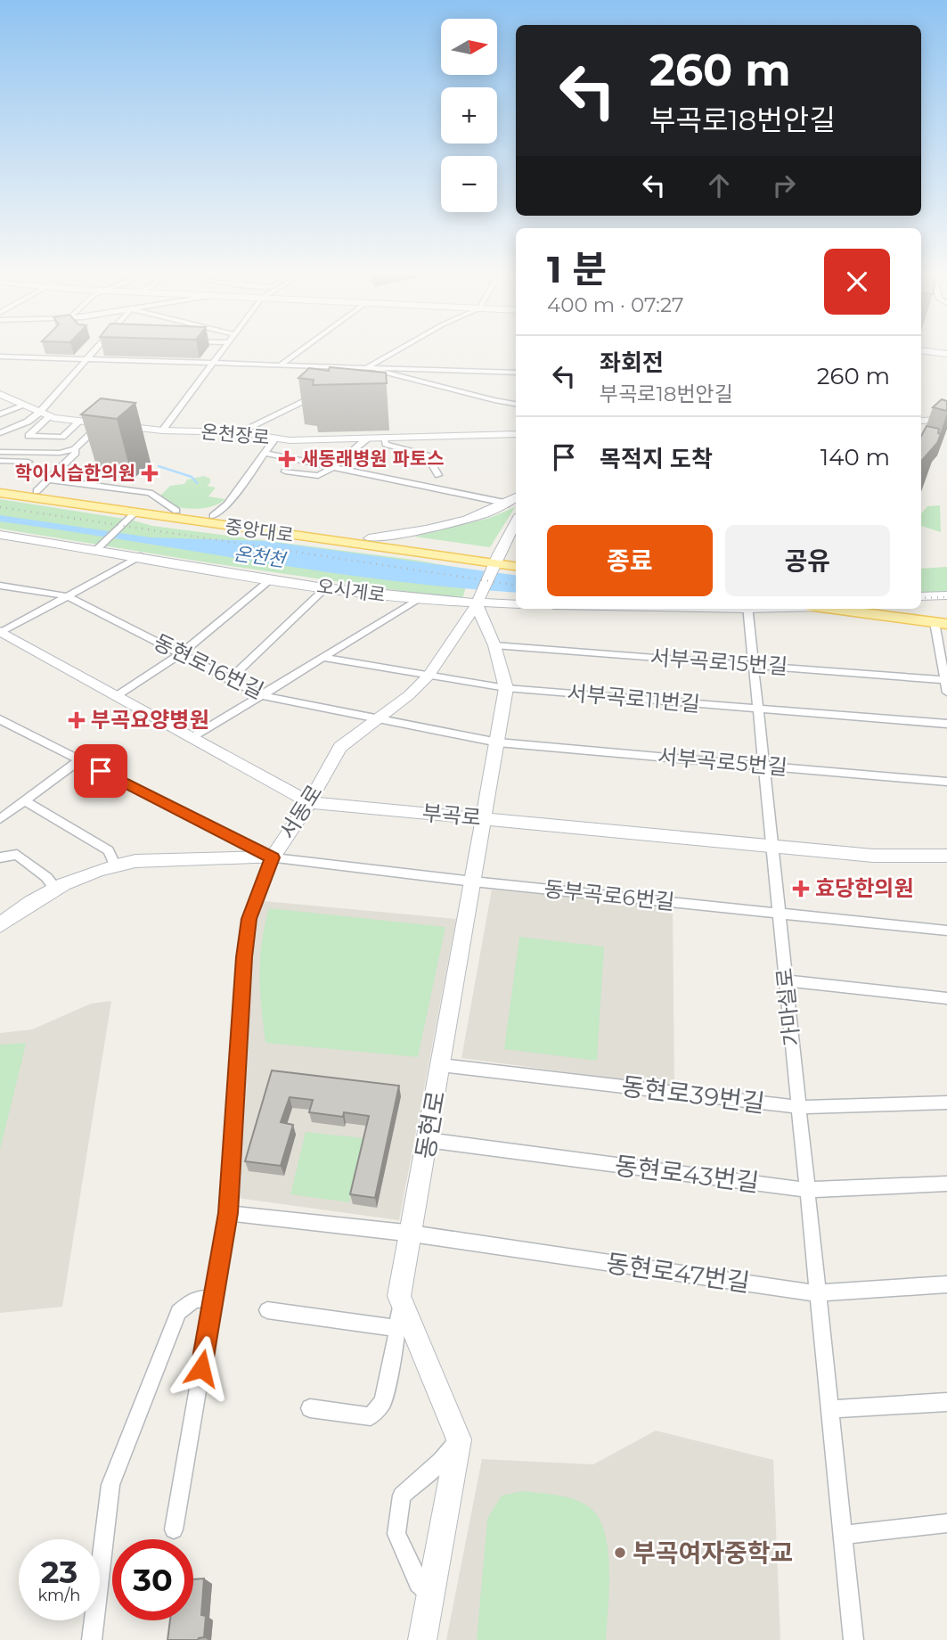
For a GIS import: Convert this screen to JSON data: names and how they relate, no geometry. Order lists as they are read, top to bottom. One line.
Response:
{"streets":{"main road":["중앙대로"],"street":["온천장로","오시게로","서부곡로15번길","동현로16번길","서부곡로11번길","서부곡로5번길","서동로","부곡로","동부곡로6번길","가마실로","동현로39번길","동현로","동현로43번길","동현로47번길"]},"crossings":[["중앙대로","서동로"],["오시게로","서동로"],["오시게로","동현로"],["서부곡로15번길","가마실로"],["서부곡로15번길","동현로"],["동현로16번길","서부곡로5번길"],["동현로16번길","서동로"],["동현로16번길","동현로"],["서부곡로11번길","서동로"],["서부곡로11번길","가마실로"],["서부곡로11번길","동현로"],["서부곡로5번길","가마실로"],["서부곡로5번길","동현로"],["서동로","부곡로"],["서동로","동부곡로6번길"],["서동로","동현로"],["부곡로","가마실로"],["부곡로","동현로"],["동부곡로6번길","가마실로"],["동부곡로6번길","동현로"],["가마실로","동현로39번길"],["가마실로","동현로43번길"],["가마실로","동현로47번길"],["동현로39번길","동현로"],["동현로","동현로43번길"],["동현로","동현로47번길"]],"water":["온천천"],"places":{"health":["새동래병원 파토스","학이시습한의원","부곡요양병원","효당한의원"],"other":["부곡여자중학교"]},"north":"right","page":{"map_buttons":["+","−"],"turn":["260 m","부곡로18번안길"],"heading":["1 분","400 m · 07:27"],"list":[{"name":"좌회전","note":"부곡로18번안길","value":"260 m"},{"name":"목적지 도착","value":"140 m"}],"buttons":["종료","공유"],"speed":"23 km/h","limit":"30"}}
